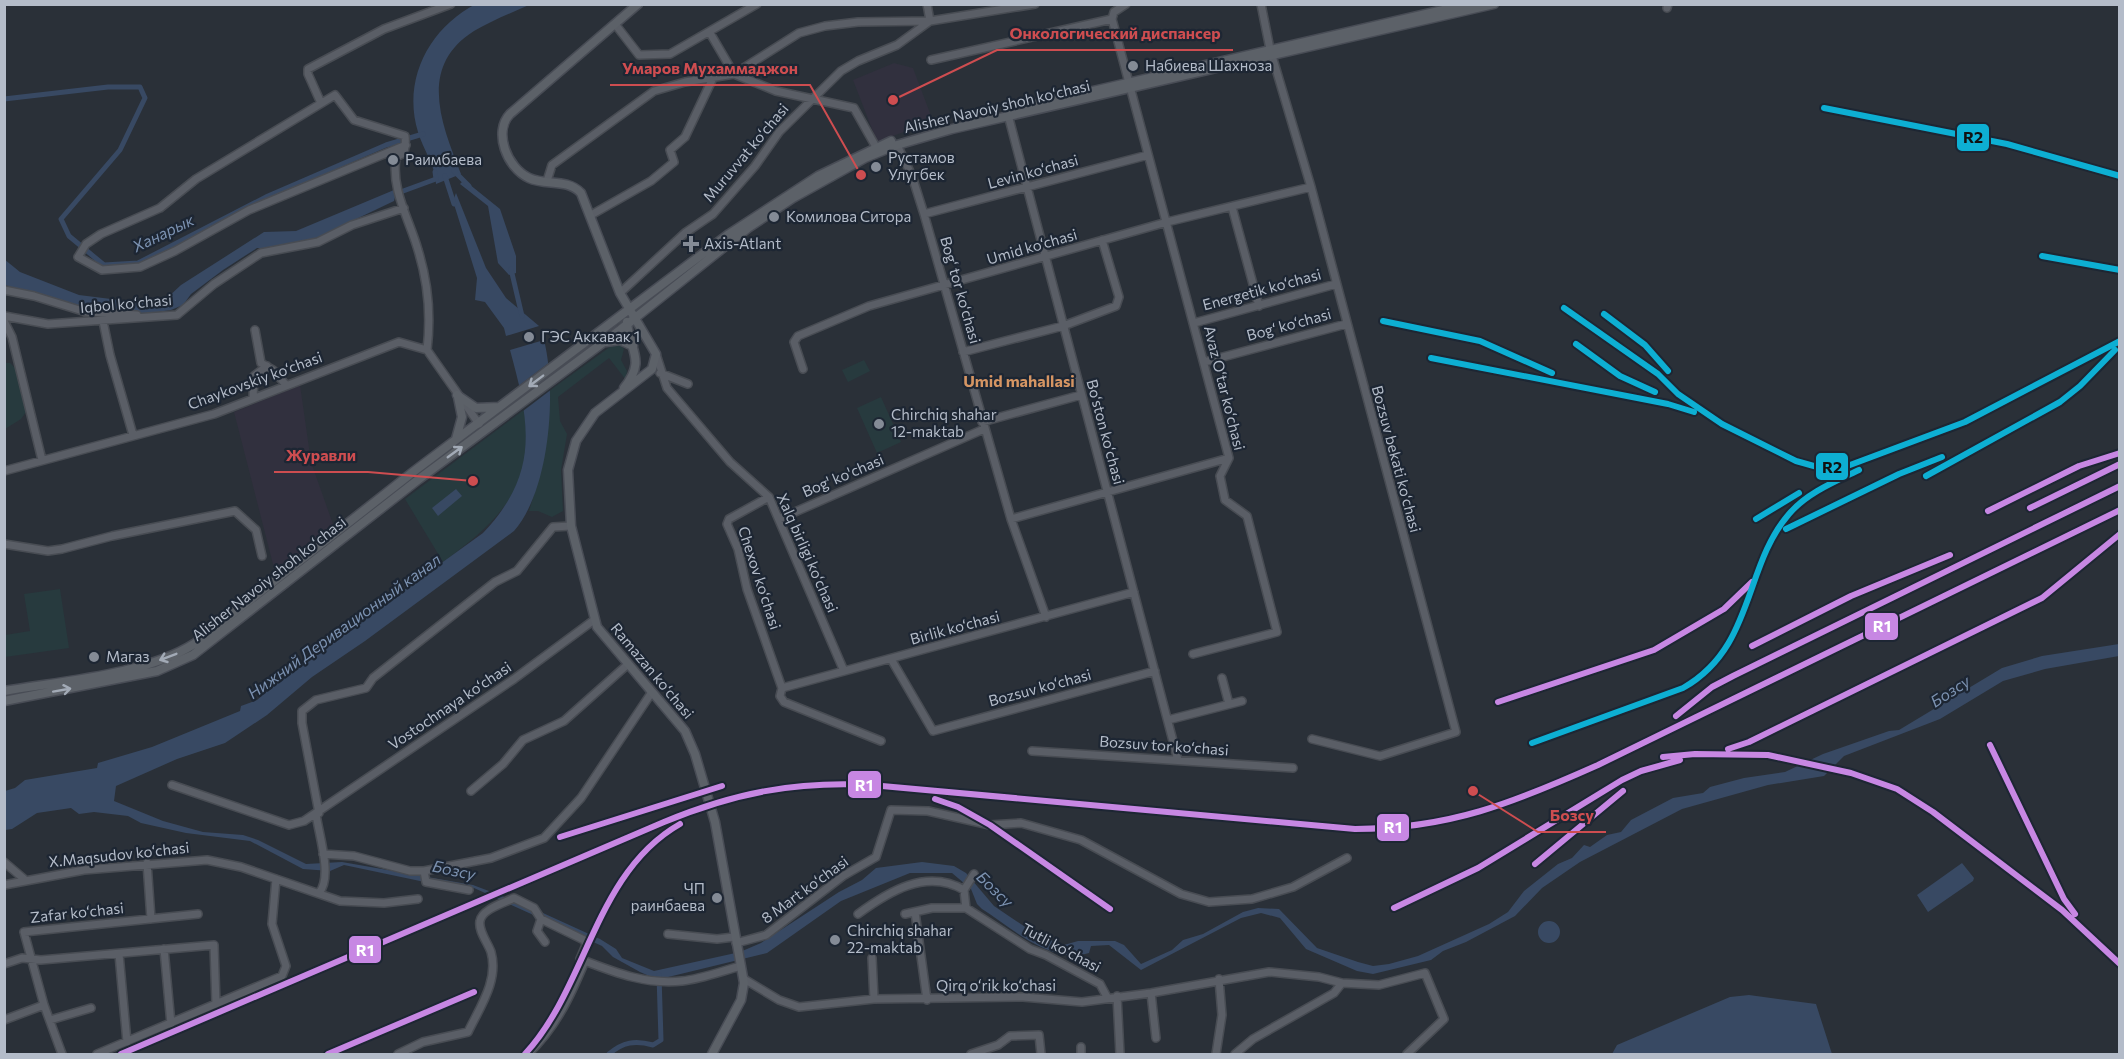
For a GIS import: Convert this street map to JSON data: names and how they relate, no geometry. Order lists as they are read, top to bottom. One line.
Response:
{"streets":{"main road":["Alisher Navoiy shoh koʻchasi","Ramazan ko‘chasi"],"street":["Muruvvat ko‘chasi","Levin ko‘chasi","Umid ko‘chasi","Bog‘ tor ko‘chasi","Energetik ko‘chasi","Iqbol koʻchasi","Bog‘ ko‘chasi","Chaykovskiy ko‘chasi","Avaz O‘tar ko‘chasi","Bo‘ston ko‘chasi","Bozsuv bekati ko‘chasi","Bog' ko'chasi","Xalq birligi ko‘chasi","Chexov ko‘chasi","Birlik ko‘chasi","Bozsuv ko‘chasi","Vostochnaya ko‘chasi","Bozsuv tor ko‘chasi","X.Maqsudov ko‘chasi","8 Mart ko‘chasi","Zafar ko‘chasi","Tutli ko‘chasi","Qirq o‘rik ko‘chasi"]},"crossings":[["Alisher Navoiy shoh koʻchasi","Bog‘ tor ko‘chasi"],["Alisher Navoiy shoh koʻchasi","Avaz O‘tar ko‘chasi"],["Alisher Navoiy shoh koʻchasi","Bo‘ston ko‘chasi"],["Alisher Navoiy shoh koʻchasi","Bozsuv bekati ko‘chasi"],["Levin ko‘chasi","Bog‘ tor ko‘chasi"],["Levin ko‘chasi","Avaz O‘tar ko‘chasi"],["Levin ko‘chasi","Bo‘ston ko‘chasi"],["Umid ko‘chasi","Bog‘ tor ko‘chasi"],["Umid ko‘chasi","Avaz O‘tar ko‘chasi"],["Umid ko‘chasi","Bo‘ston ko‘chasi"],["Umid ko‘chasi","Bozsuv bekati ko‘chasi"],["Bog‘ tor ko‘chasi","Bog' ko'chasi"],["Bog‘ tor ko‘chasi","Birlik ko‘chasi"],["Energetik ko‘chasi","Avaz O‘tar ko‘chasi"],["Energetik ko‘chasi","Bozsuv bekati ko‘chasi"],["Bog‘ ko‘chasi","Avaz O‘tar ko‘chasi"],["Bog‘ ko‘chasi","Bozsuv bekati ko‘chasi"],["Bo‘ston ko‘chasi","Bog' ko'chasi"],["Bo‘ston ko‘chasi","Birlik ko‘chasi"],["Bo‘ston ko‘chasi","Bozsuv ko‘chasi"],["Bo‘ston ko‘chasi","Bozsuv tor ko‘chasi"],["Bog' ko'chasi","Xalq birligi ko‘chasi"],["Xalq birligi ko‘chasi","Chexov ko‘chasi"],["Xalq birligi ko‘chasi","Birlik ko‘chasi"],["Chexov ko‘chasi","Birlik ko‘chasi"],["Birlik ko‘chasi","Bozsuv ko‘chasi"],["Ramazan ko‘chasi","Vostochnaya ko‘chasi"],["Ramazan ko‘chasi","8 Mart ko‘chasi"],["Ramazan ko‘chasi","Qirq o‘rik ko‘chasi"],["Tutli ko‘chasi","Qirq o‘rik ko‘chasi"]],"districts":["Umid mahallasi"],"water":["Ханарык","Нижний Деривационный канал","Бозсу"],"places":{"other":["Набиева Шахноза","Онкологический диспансер","Раимбаева","Рустамов Улугбек","Умаров Мухаммаджон","Комилова Ситора","ГЭС Аккавак 1","Chirchiq shahar 12-maktab","Журавли","Магаз","Бозсу","ЧП раинбаева","Chirchiq shahar 22-maktab"],"health":["Axis-Atlant"]},"lines":["transit line R2","transit line R1"]}
